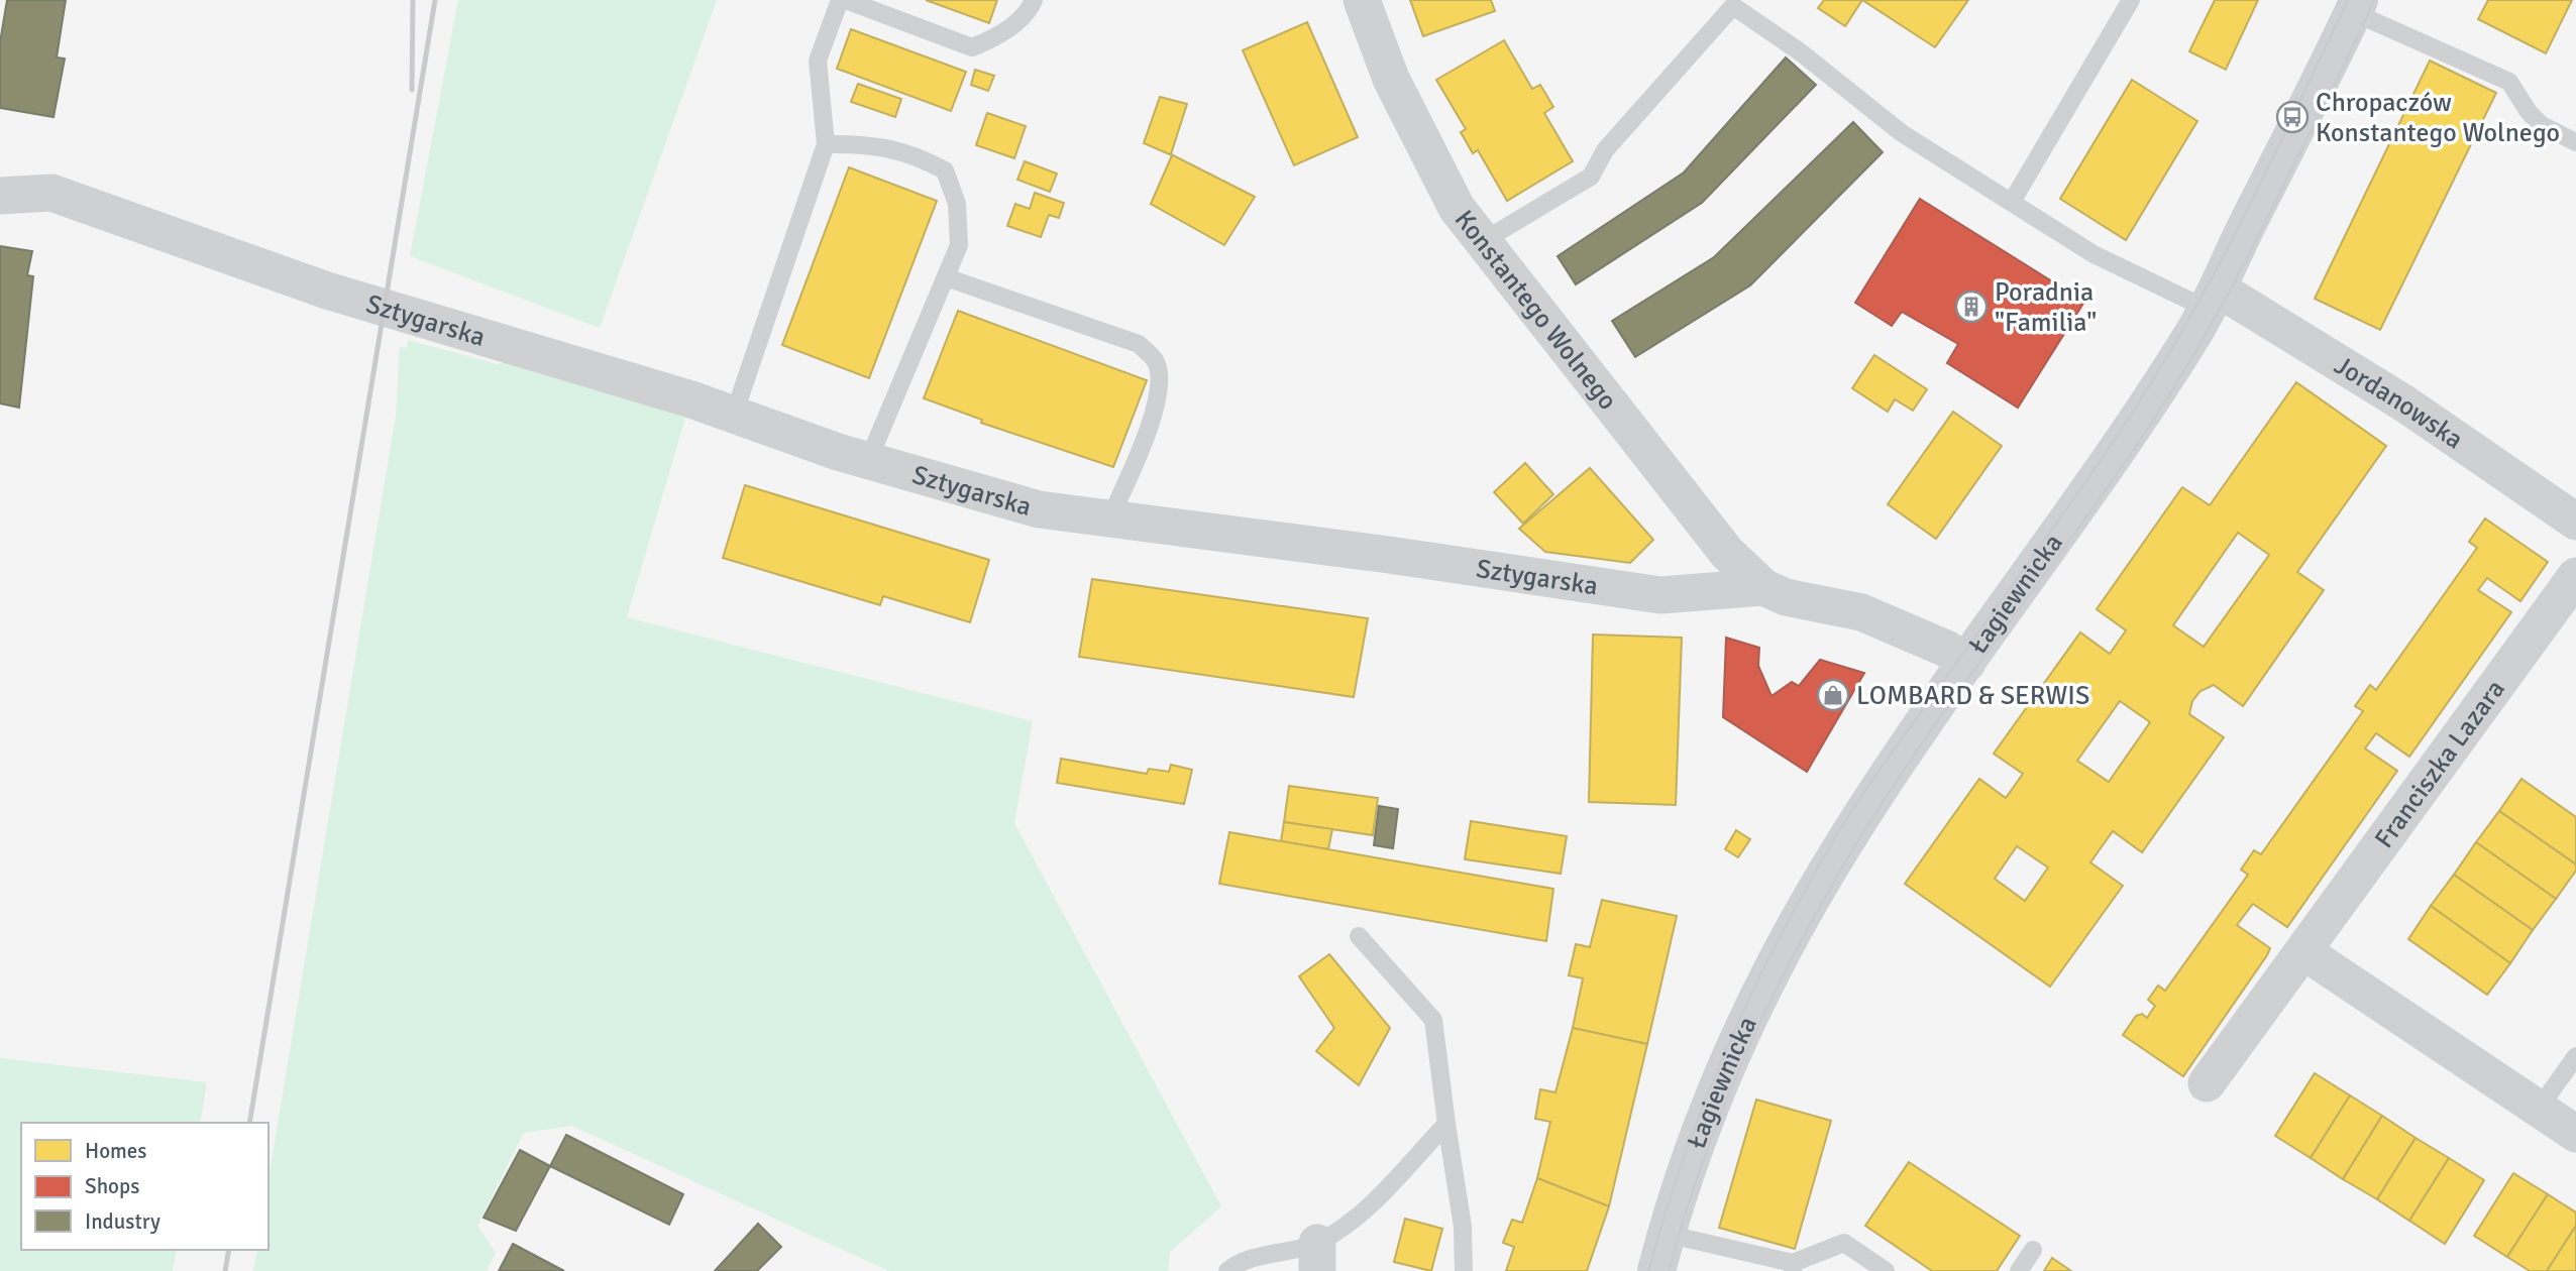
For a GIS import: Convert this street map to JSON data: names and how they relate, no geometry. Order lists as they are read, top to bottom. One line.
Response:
{"streets":{"street":["Konstantego Wolnego","Sztygarska","Jordanowska","Łagiewnicka","Franciszka Lazara"]},"crossings":[["Konstantego Wolnego","Sztygarska"],["Sztygarska","Łagiewnicka"],["Jordanowska","Łagiewnicka"]],"places":{"bus stop":["Chropaczów Konstantego Wolnego"],"building":["Poradnia \"Familia\""],"shop":["LOMBARD & SERWIS"]},"legend":["Homes","Shops","Industry"]}
